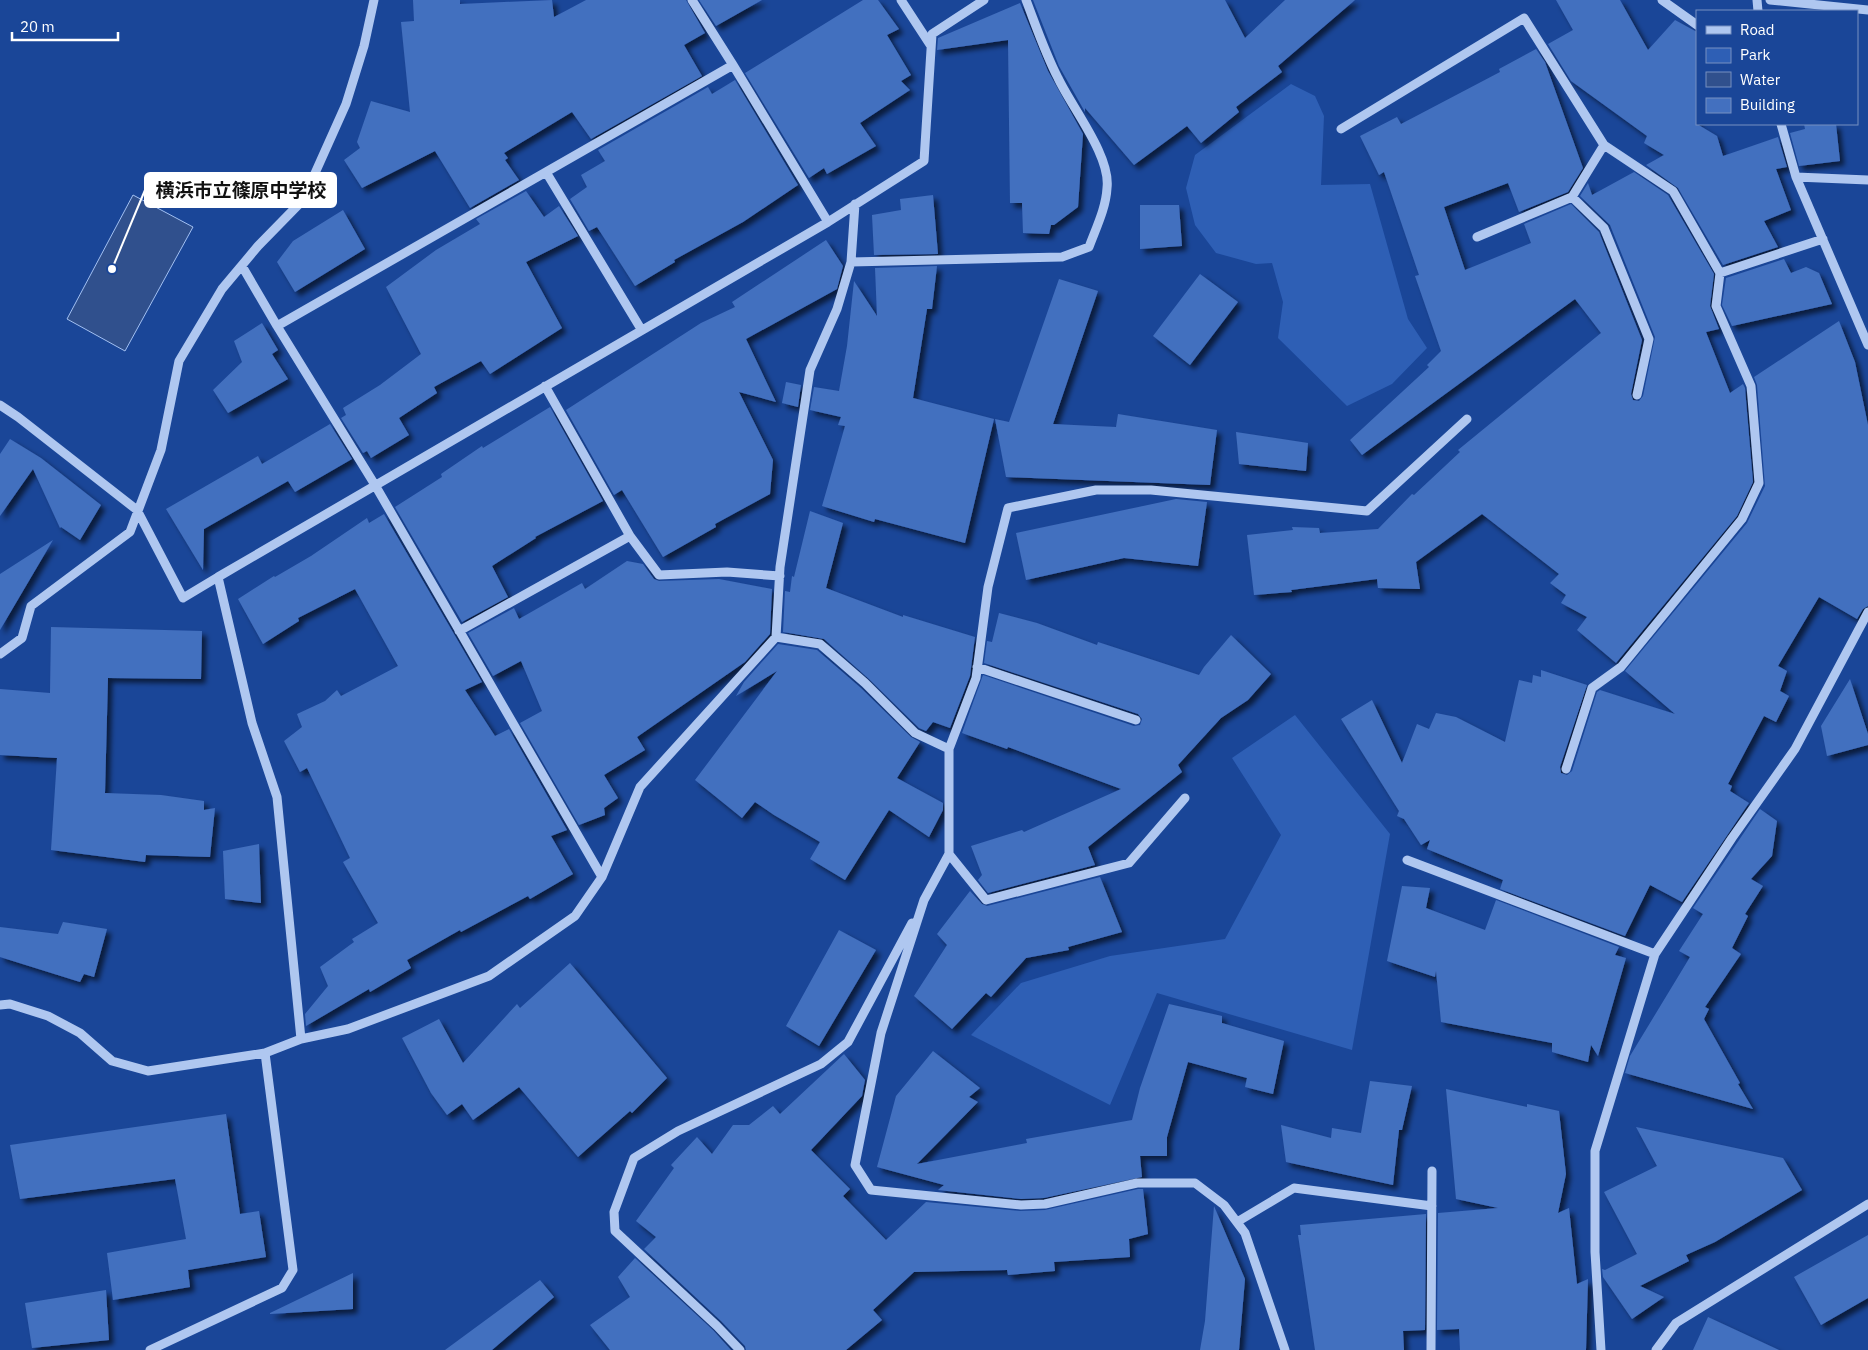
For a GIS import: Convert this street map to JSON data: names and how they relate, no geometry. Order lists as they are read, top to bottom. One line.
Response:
{"places":["横浜市立篠原中学校"],"legend":["Road","Park","Water","Building"],"scale_bar":"20 m"}
